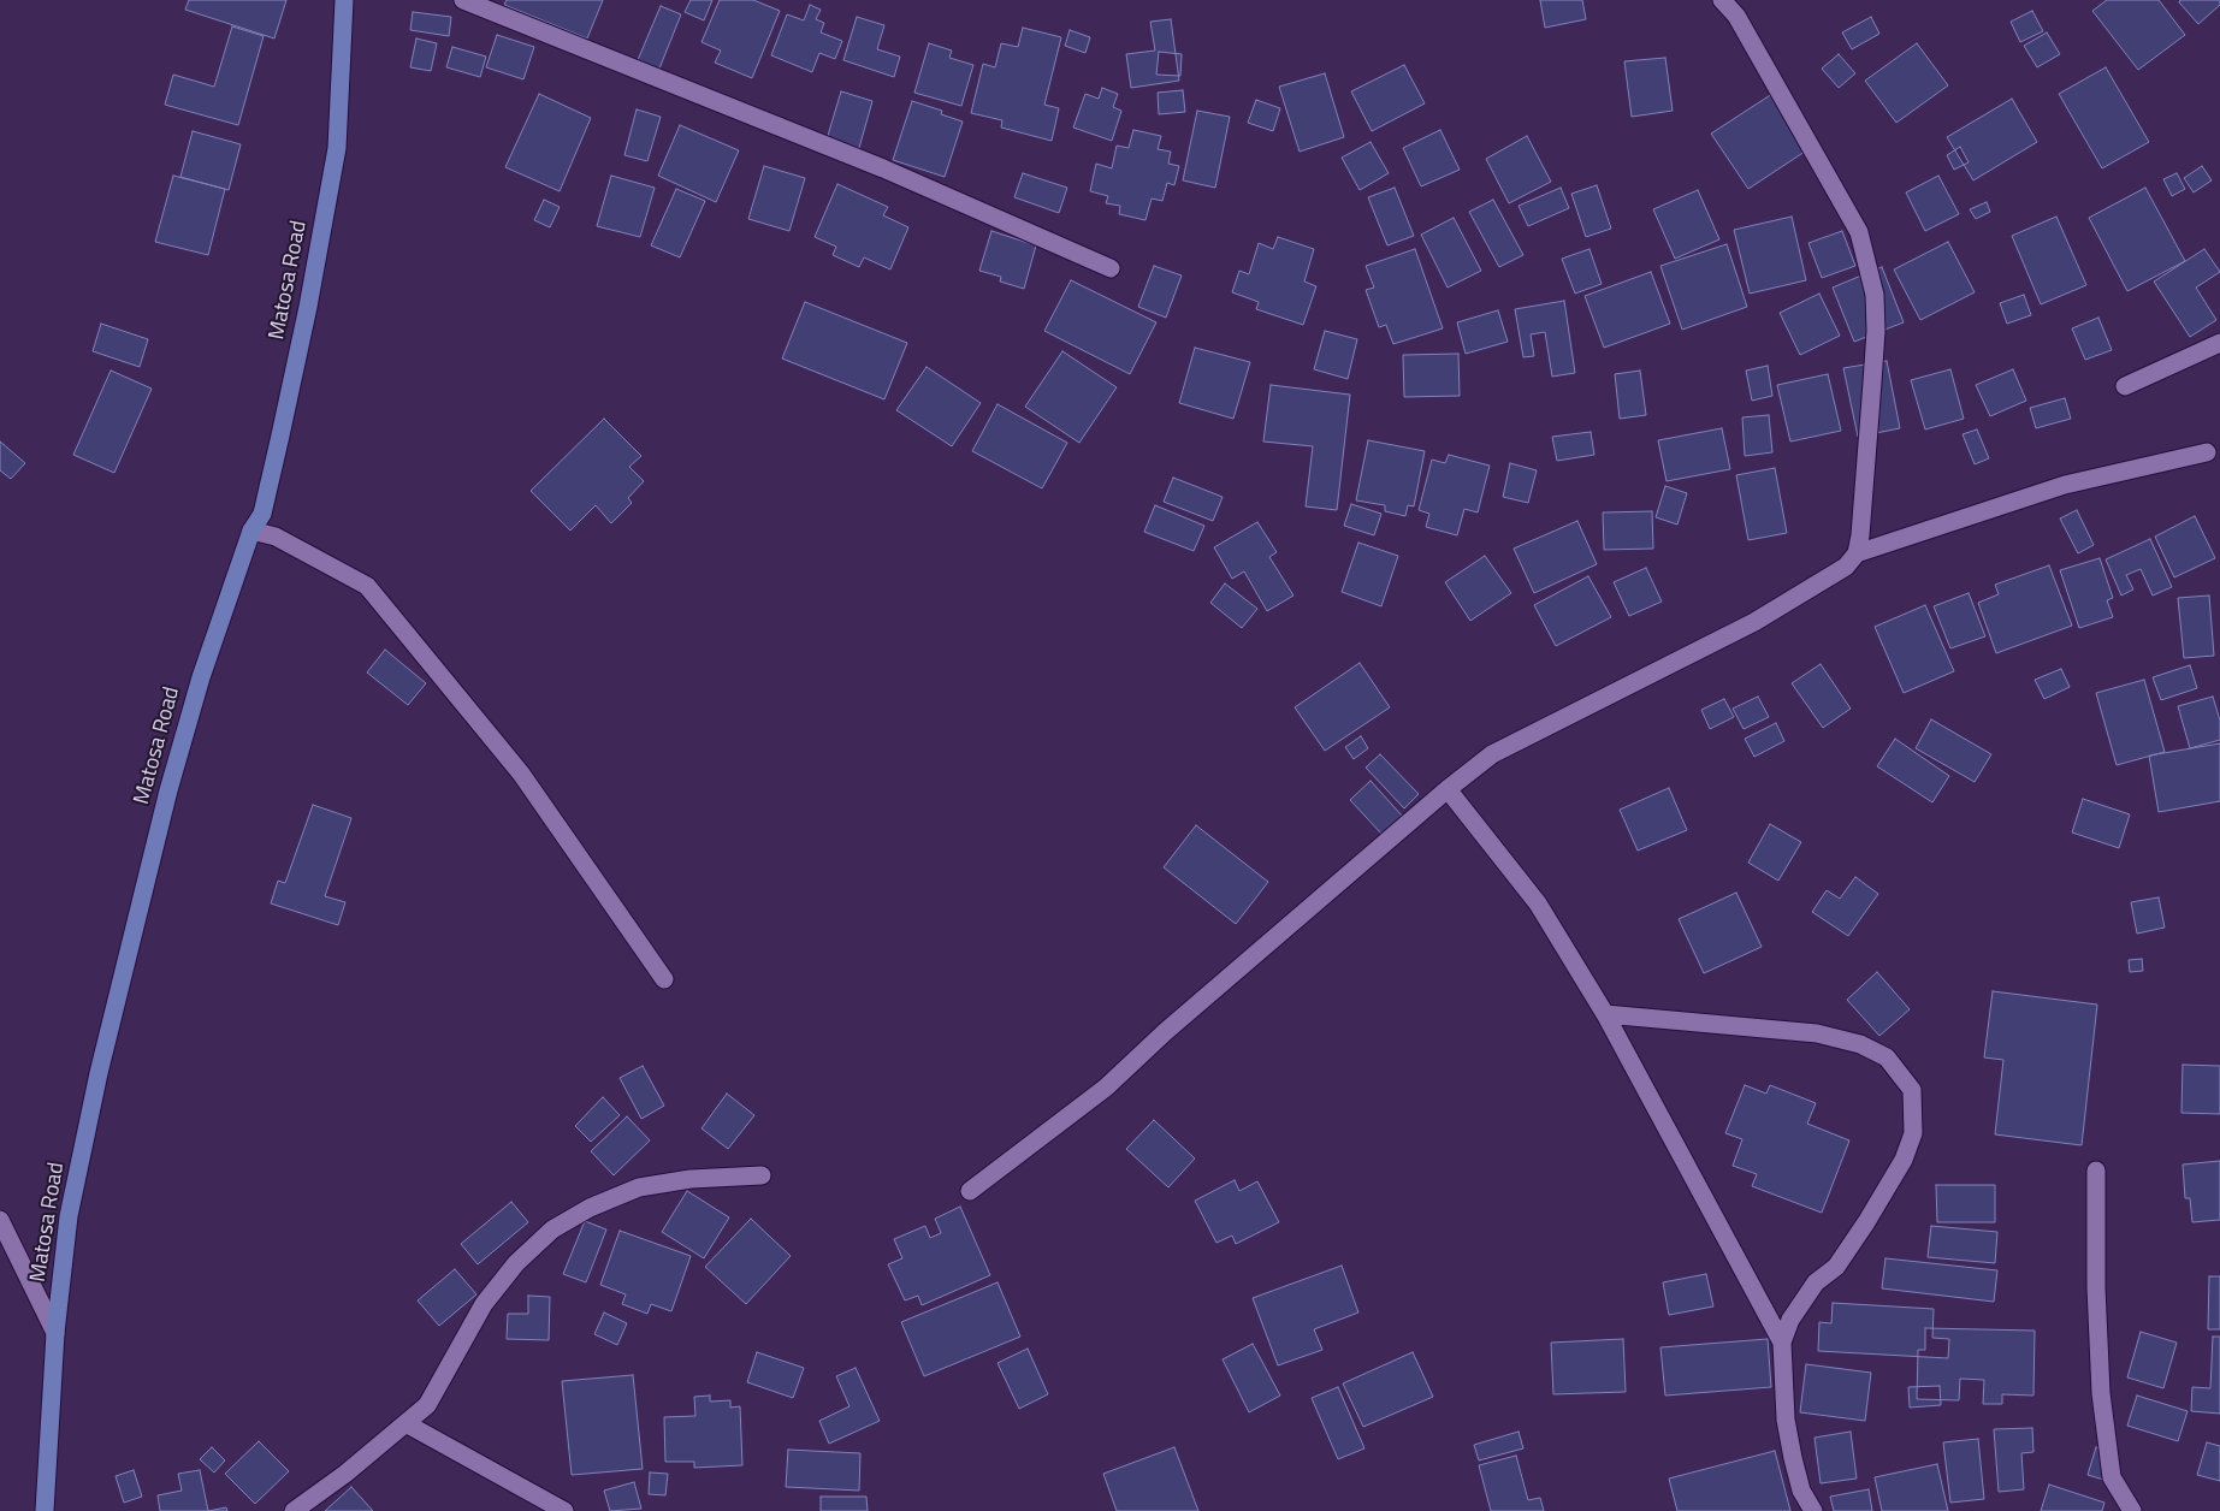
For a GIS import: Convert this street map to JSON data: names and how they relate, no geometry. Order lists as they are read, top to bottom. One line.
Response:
{"streets":{"street":["Matosa Road"]}}
